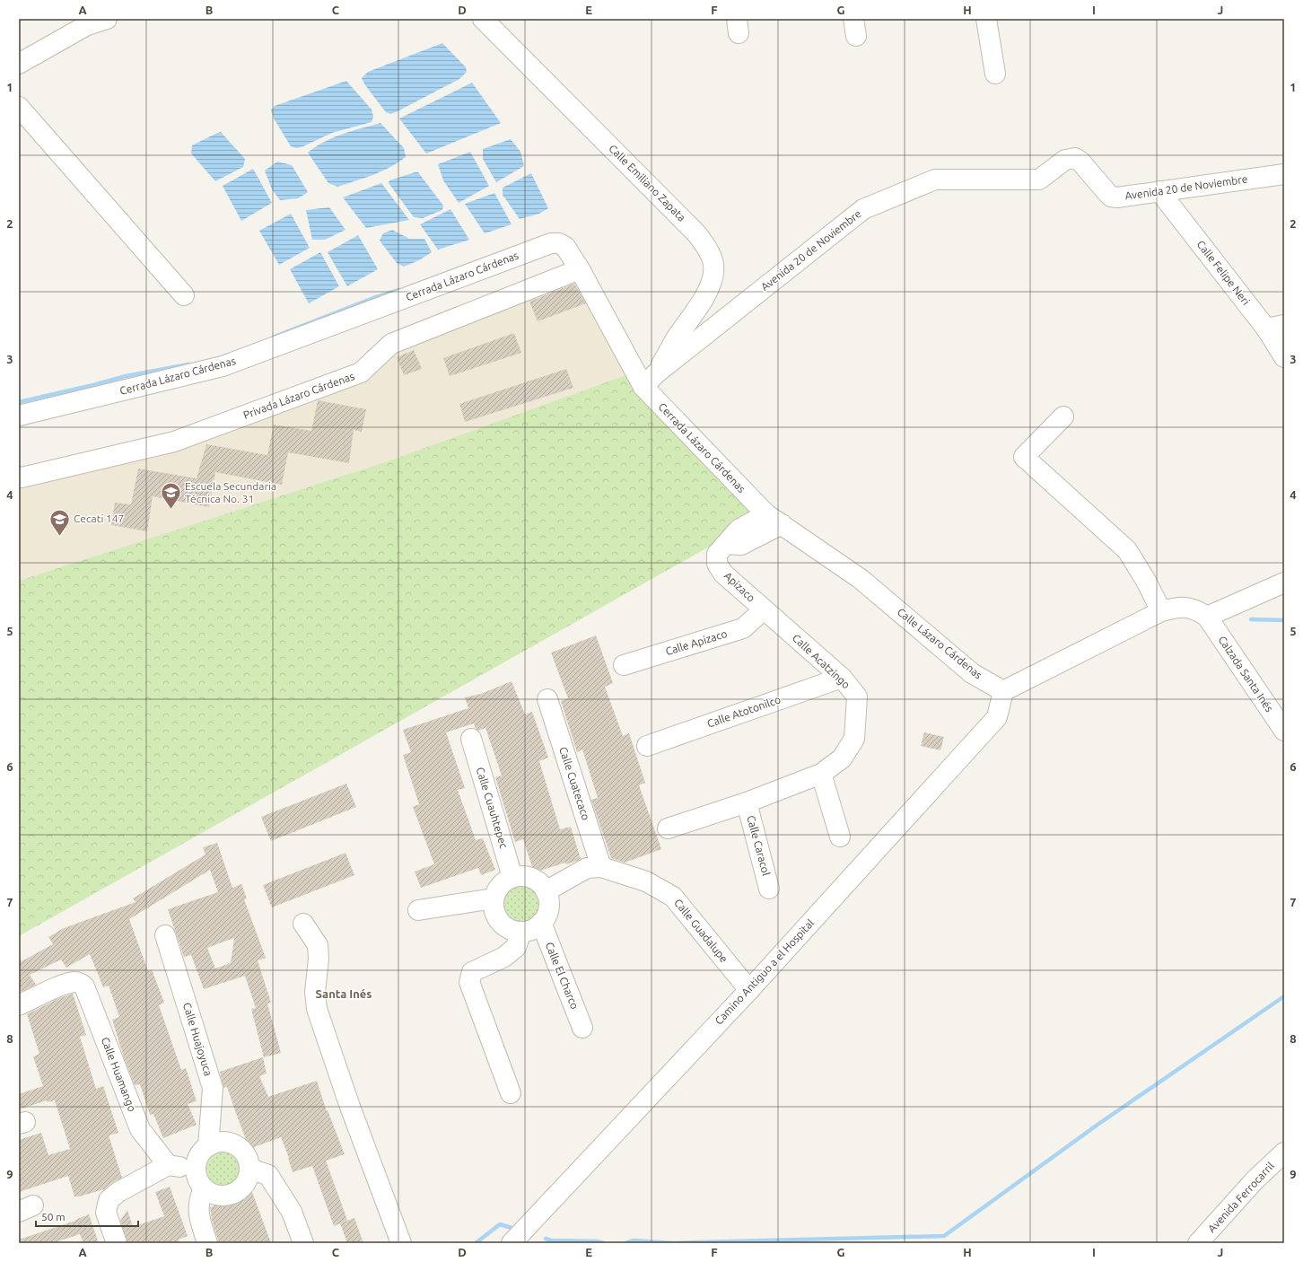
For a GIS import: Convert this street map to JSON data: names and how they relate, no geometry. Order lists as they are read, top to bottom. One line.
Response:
{"streets":{"street":["Calle Emiliano Zapata","Avenida 20 de Noviembre","Calle Felipe Neri","Cerrada Lázaro Cárdenas","Privada Lázaro Cárdenas","Apizaco","Calle Apizaco","Calle Lázaro Cárdenas","Calle Acatzingo","Calzada Santa Inés","Calle Atotonilco","Calle Cuatecaco","Calle Cuauhtepec","Calle Caracol","Calle Guadalupe","Camino Antiguo a el Hospital","Calle El Charco","Calle Huajoyuca","Calle Huamango","Avenida Ferrocarril"]},"crossings":[["Calle Emiliano Zapata","Avenida 20 de Noviembre"],["Calle Emiliano Zapata","Cerrada Lázaro Cárdenas"],["Avenida 20 de Noviembre","Calle Felipe Neri"],["Avenida 20 de Noviembre","Cerrada Lázaro Cárdenas"],["Cerrada Lázaro Cárdenas","Privada Lázaro Cárdenas"],["Cerrada Lázaro Cárdenas","Apizaco"],["Cerrada Lázaro Cárdenas","Calle Lázaro Cárdenas"],["Apizaco","Calle Apizaco"],["Apizaco","Calle Lázaro Cárdenas"],["Apizaco","Calle Acatzingo"],["Calle Apizaco","Calle Acatzingo"],["Calle Lázaro Cárdenas","Camino Antiguo a el Hospital"],["Calle Acatzingo","Calle Atotonilco"],["Calle Acatzingo","Calle Caracol"],["Calle Cuatecaco","Calle Guadalupe"],["Calle Cuauhtepec","Calle Guadalupe"],["Calle Cuauhtepec","Calle El Charco"],["Calle Guadalupe","Camino Antiguo a el Hospital"],["Calle Guadalupe","Calle El Charco"]],"districts":["Santa Inés"],"places":{"school or university":["Escuela Secundaria Técnica No. 31","Cecati 147"]},"scale_bar":"50 m","grid":{"columns":["A","B","C","D","E","F","G","H","I","J"],"rows":["1","2","3","4","5","6","7","8","9"]}}
